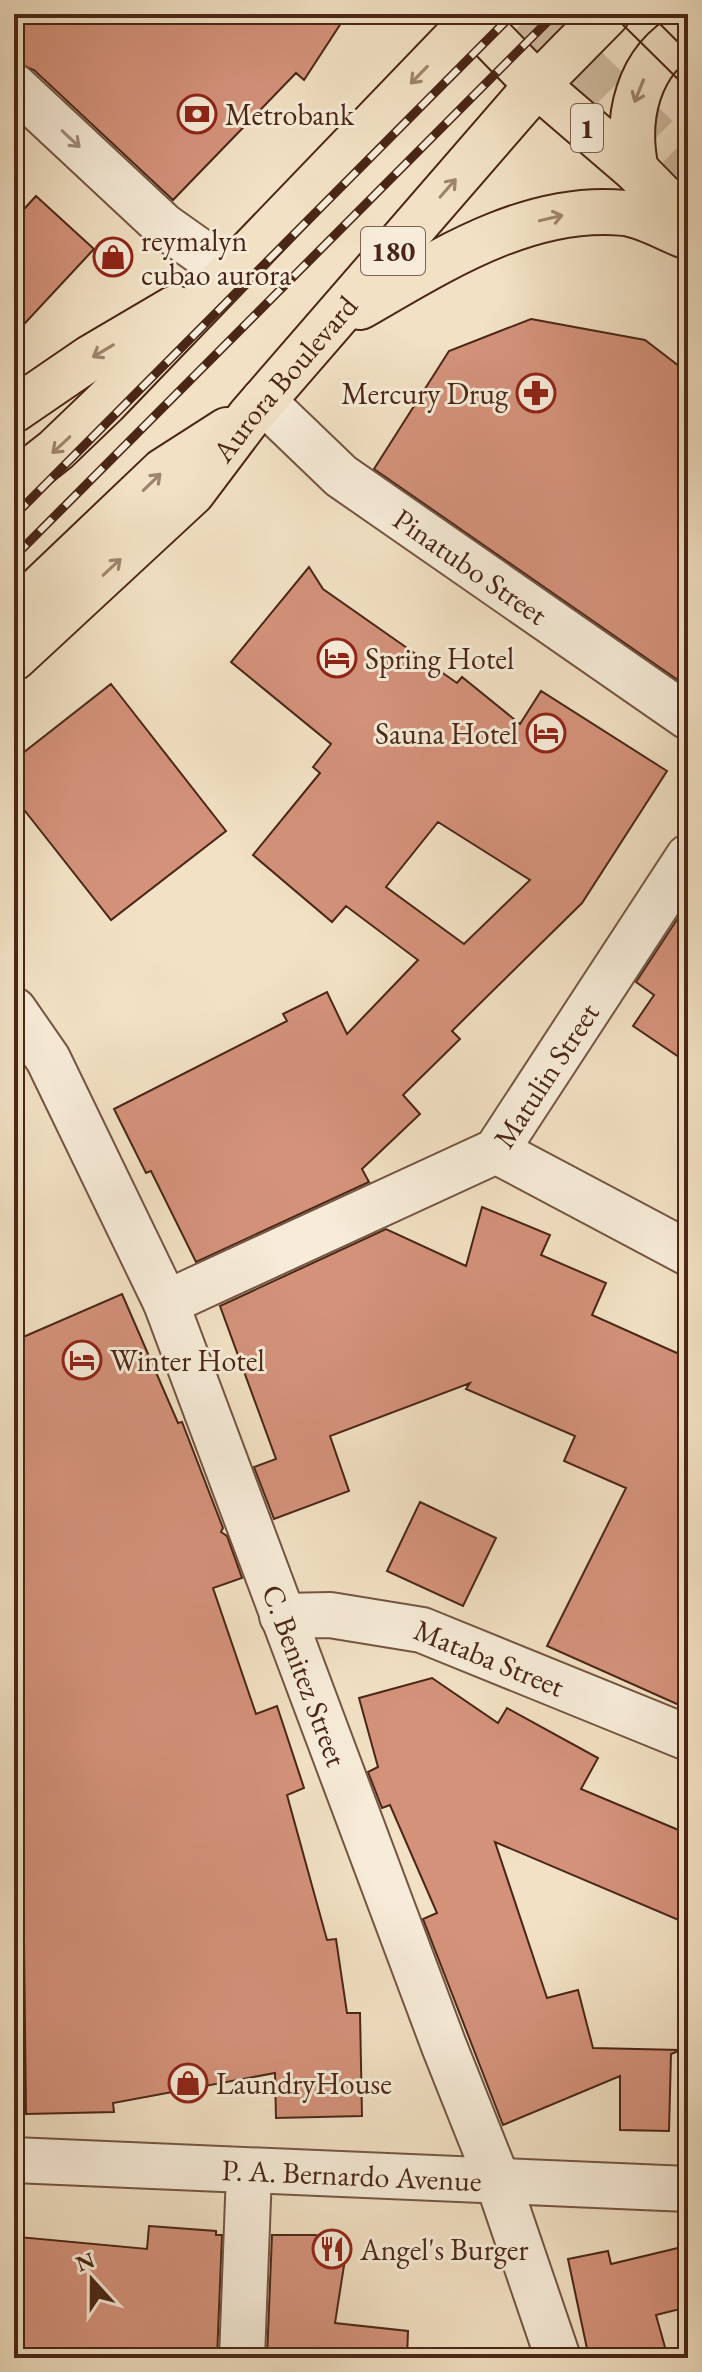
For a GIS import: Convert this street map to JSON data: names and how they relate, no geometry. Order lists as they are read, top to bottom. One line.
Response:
{"streets":{"main road":["1","180","Aurora Boulevard"],"street":["Pinatubo Street","Matulin Street","Mataba Street","C. Benitez Street","P. A. Bernardo Avenue"]},"crossings":[["1","Aurora Boulevard"],["Aurora Boulevard","Pinatubo Street"],["Matulin Street","C. Benitez Street"],["Mataba Street","C. Benitez Street"],["C. Benitez Street","P. A. Bernardo Avenue"]],"places":{"bank":["Metrobank"],"shop":["reymalyn cubao aurora","LaundryHouse"],"pharmacy":["Mercury Drug"],"hotel":["Spring Hotel","Sauna Hotel","Winter Hotel"],"restaurant":["Angel's Burger"]},"north":"top"}
